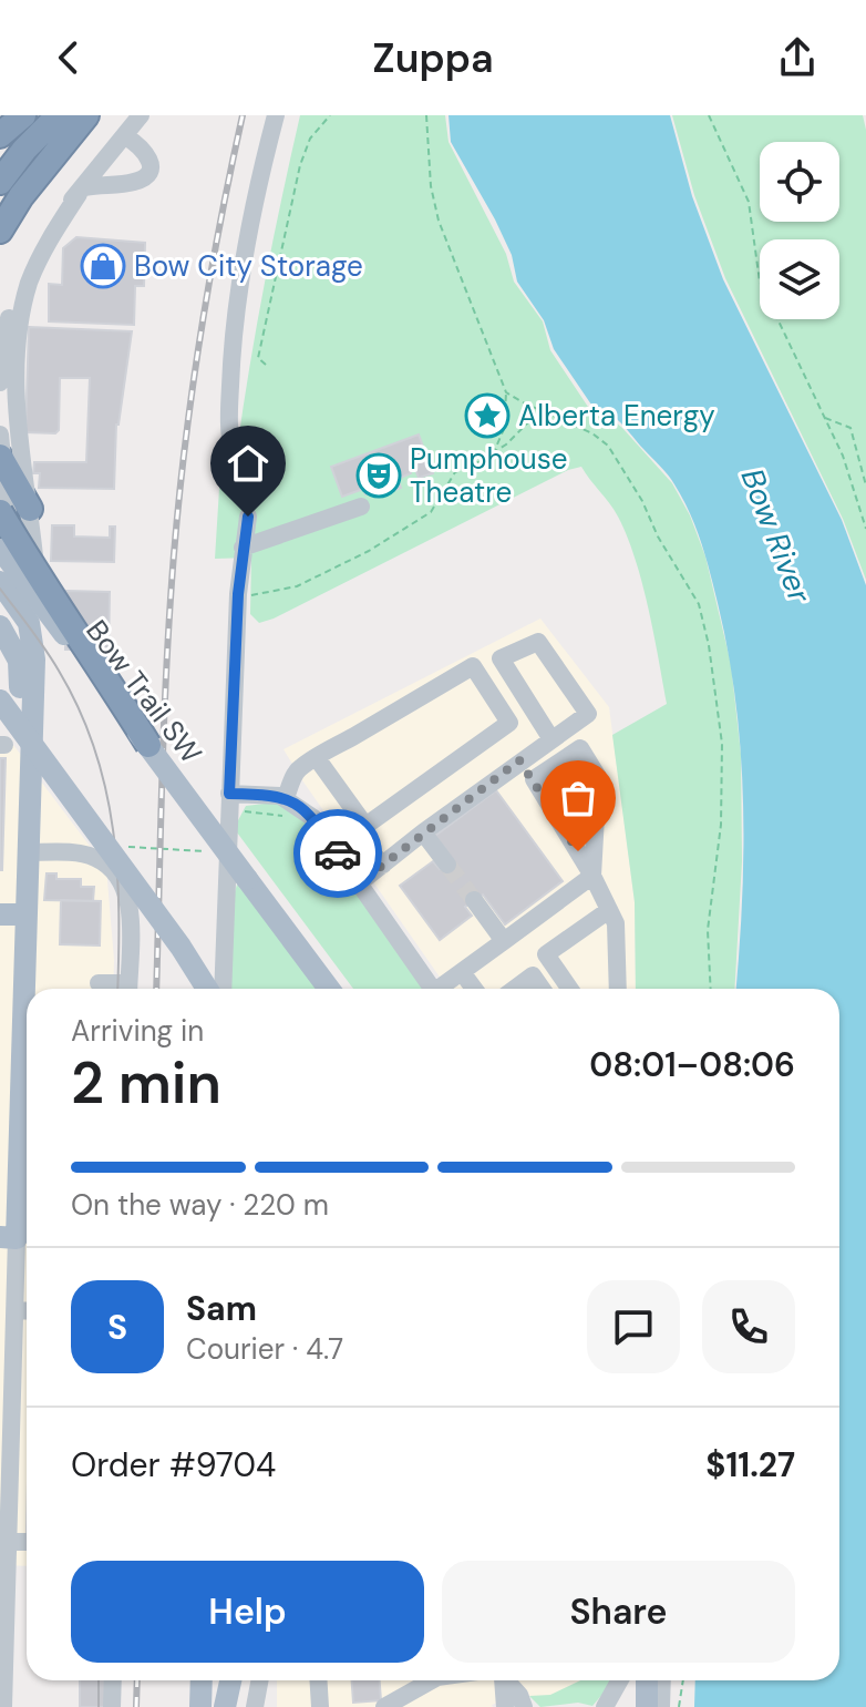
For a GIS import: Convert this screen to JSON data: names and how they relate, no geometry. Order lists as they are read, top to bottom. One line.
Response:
{"streets":{"main road":["Bow Trail SW"]},"water":["Bow River"],"places":{"shop":["Bow City Storage"],"place":["Alberta Energy"],"theatre":["Pumphouse Theatre"]},"page":{"header":"Zuppa","heading":["2 min","Arriving in","08:01–08:06"],"panel":["Sam","Courier · 4.7","Order #9704","$11.27"],"bar":"On the way · 220 m","round":"S","buttons":["Help","Share"]}}
